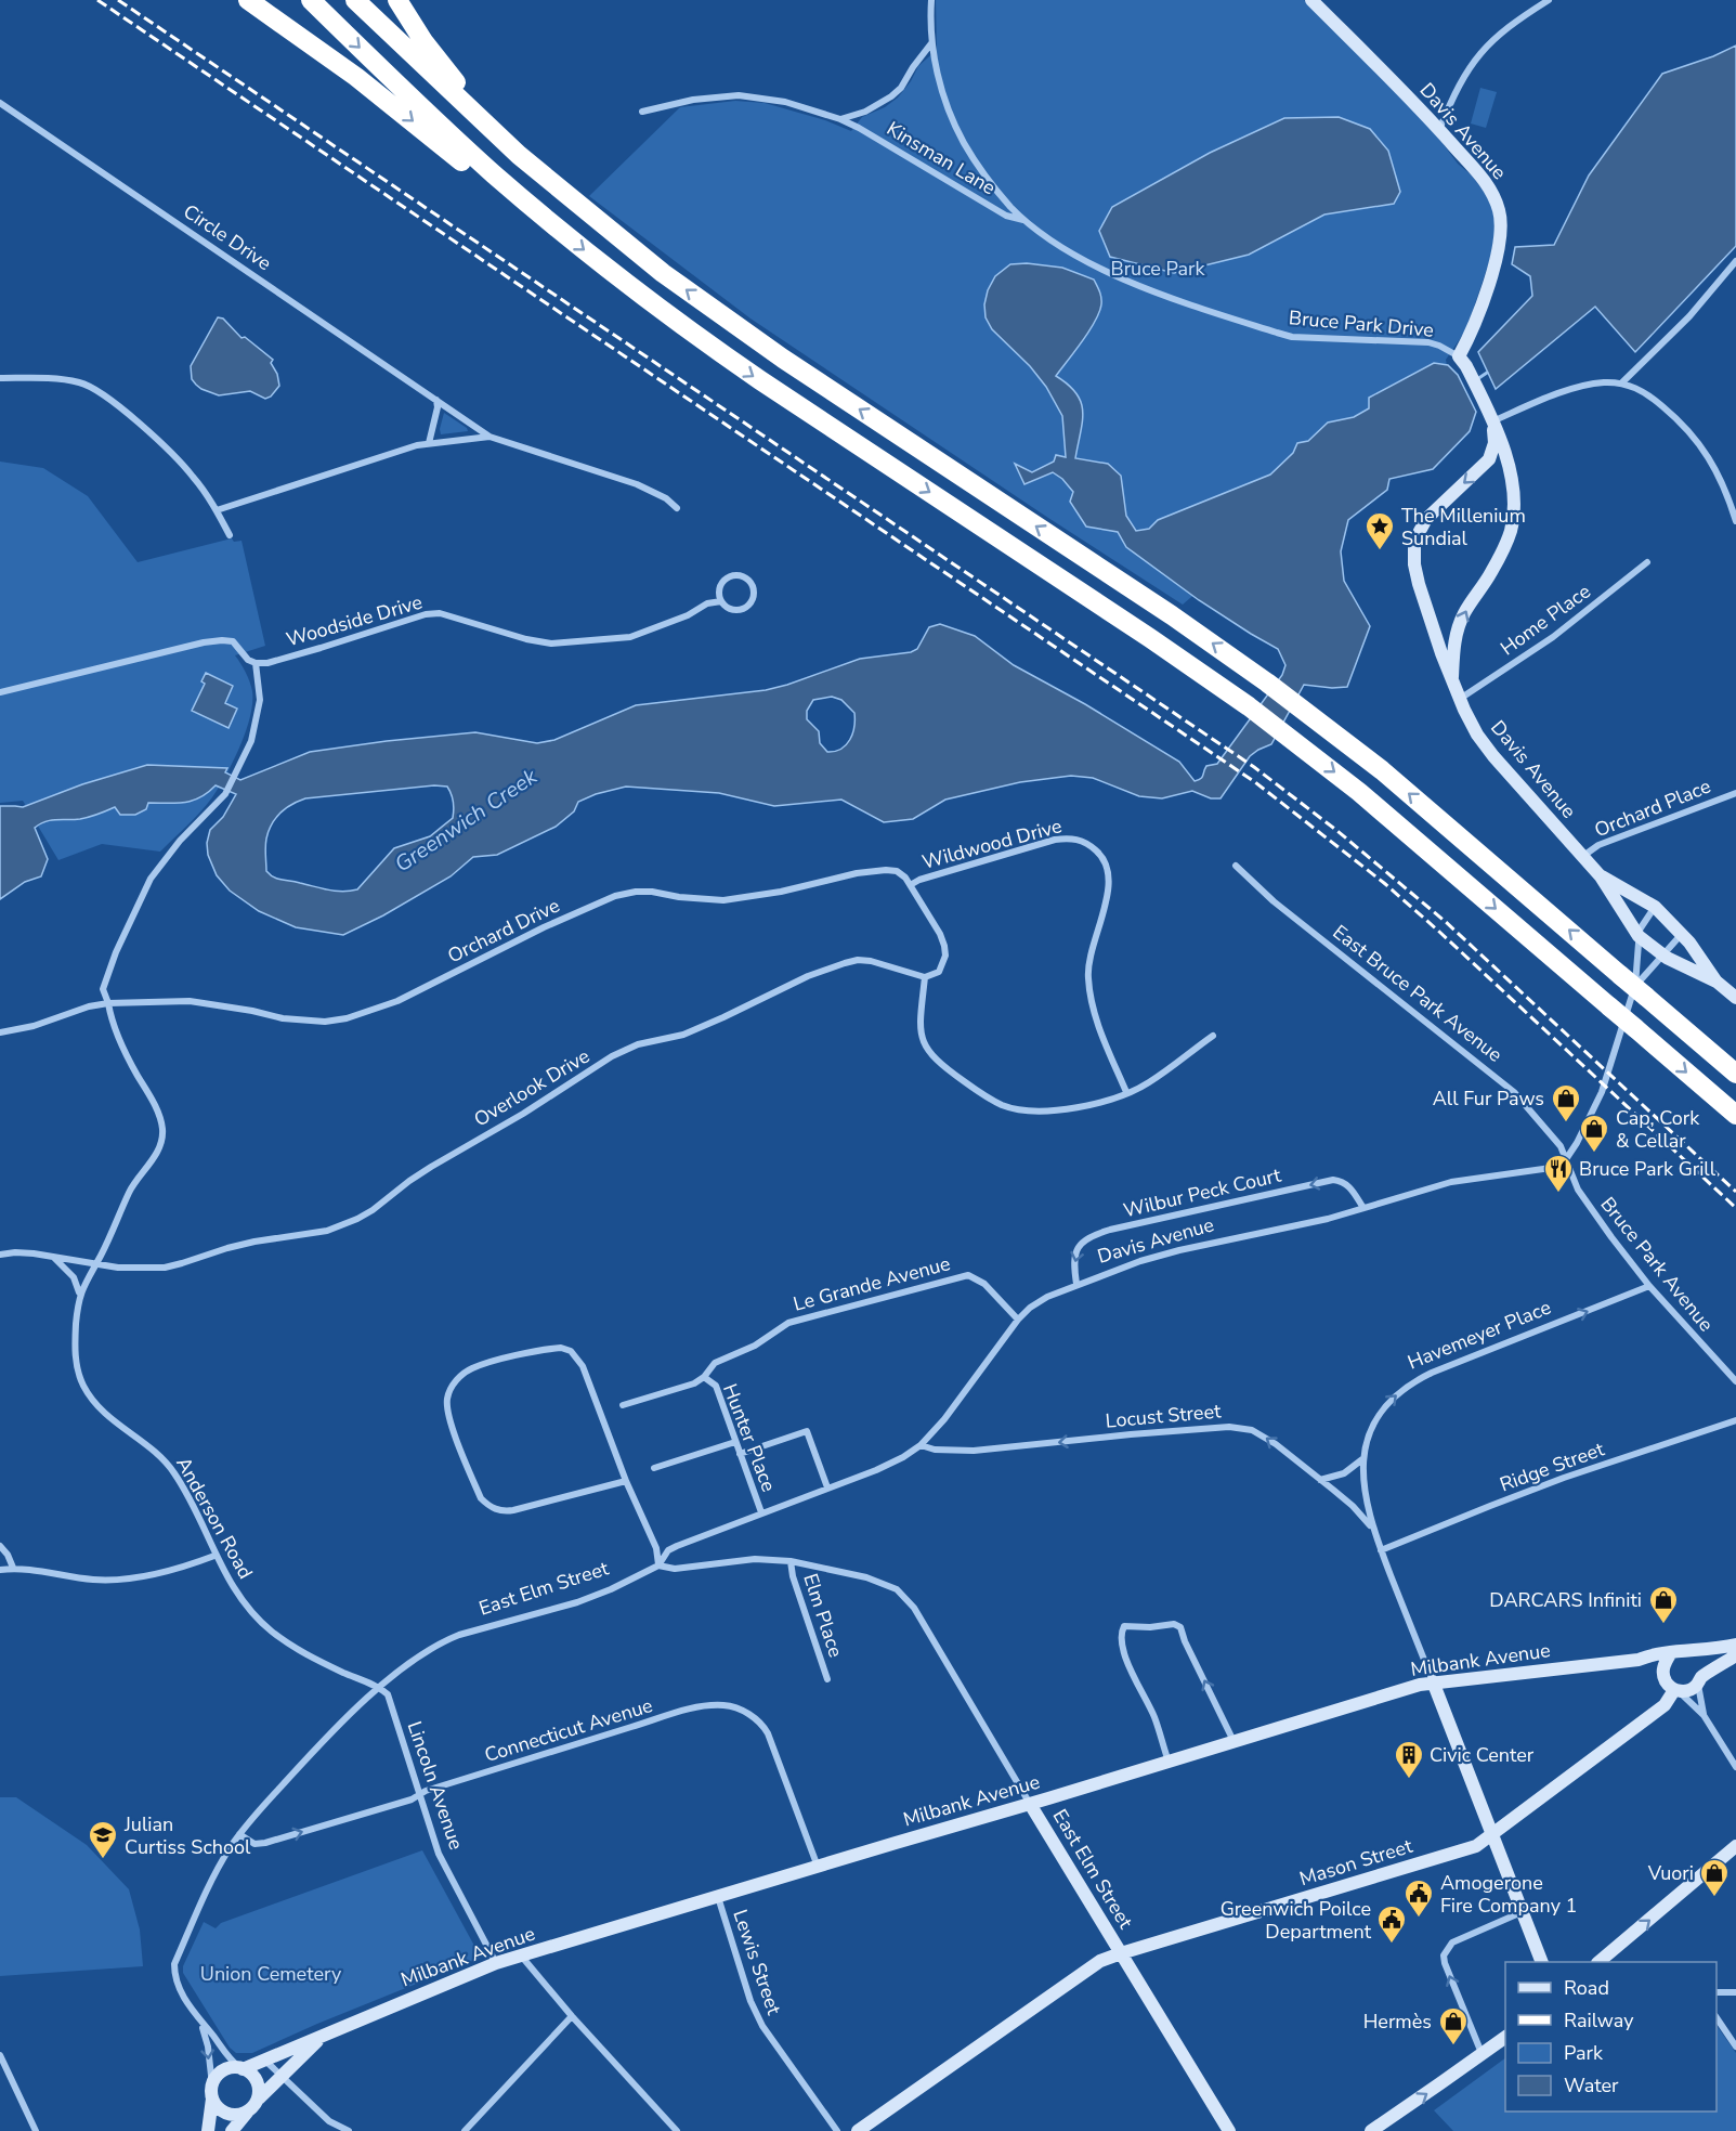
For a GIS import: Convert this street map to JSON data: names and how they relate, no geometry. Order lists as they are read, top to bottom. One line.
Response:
{"streets":{"main road":["Davis Avenue","Havemeyer Place","East Elm Street","Milbank Avenue","Mason Street"],"street":["Kinsman Lane","Circle Drive","Bruce Park Drive","Home Place","Woodside Drive","Orchard Place","Wildwood Drive","Orchard Drive","East Bruce Park Avenue","Overlook Drive","Wilbur Peck Court","Bruce Park Avenue","Le Grande Avenue","Locust Street","Hunter Place","Ridge Street","Anderson Road","Elm Place","Connecticut Avenue","Lincoln Avenue","Lewis Street"]},"crossings":[["Davis Avenue","Bruce Park Drive"],["Davis Avenue","Home Place"],["Davis Avenue","Orchard Place"],["Davis Avenue","East Bruce Park Avenue"],["Davis Avenue","Wilbur Peck Court"],["Davis Avenue","Bruce Park Avenue"],["Davis Avenue","Le Grande Avenue"],["Davis Avenue","Locust Street"],["Davis Avenue","Hunter Place"],["Davis Avenue","East Elm Street"],["Kinsman Lane","Bruce Park Drive"],["Woodside Drive","Anderson Road"],["Wildwood Drive","Orchard Drive"],["Orchard Drive","Anderson Road"],["East Bruce Park Avenue","Bruce Park Avenue"],["Overlook Drive","Anderson Road"],["Bruce Park Avenue","Havemeyer Place"],["Le Grande Avenue","Hunter Place"],["Havemeyer Place","Locust Street"],["Havemeyer Place","Ridge Street"],["Havemeyer Place","Milbank Avenue"],["Havemeyer Place","Mason Street"],["Anderson Road","East Elm Street"],["Anderson Road","Lincoln Avenue"],["East Elm Street","Elm Place"],["East Elm Street","Milbank Avenue"],["East Elm Street","Connecticut Avenue"],["East Elm Street","Lincoln Avenue"],["East Elm Street","Mason Street"],["Milbank Avenue","Connecticut Avenue"],["Milbank Avenue","Lincoln Avenue"],["Milbank Avenue","Mason Street"],["Milbank Avenue","Lewis Street"],["Connecticut Avenue","Lincoln Avenue"]],"one_way":["Wilbur Peck Court","Havemeyer Place","Locust Street"],"water":["Greenwich Creek"],"parks":["Bruce Park","Union Cemetery"],"places":{"place":["The Millenium Sundial"],"shop":["All Fur Paws","Cap, Cork & Cellar","DARCARS Infiniti","Vuori","Hermès"],"restaurant":["Bruce Park Grill"],"building":["Civic Center"],"school or university":["Julian Curtiss School"],"public building":["Amogerone Fire Company 1","Greenwich Poilce Department"]},"legend":["Road","Railway","Park","Water"]}
